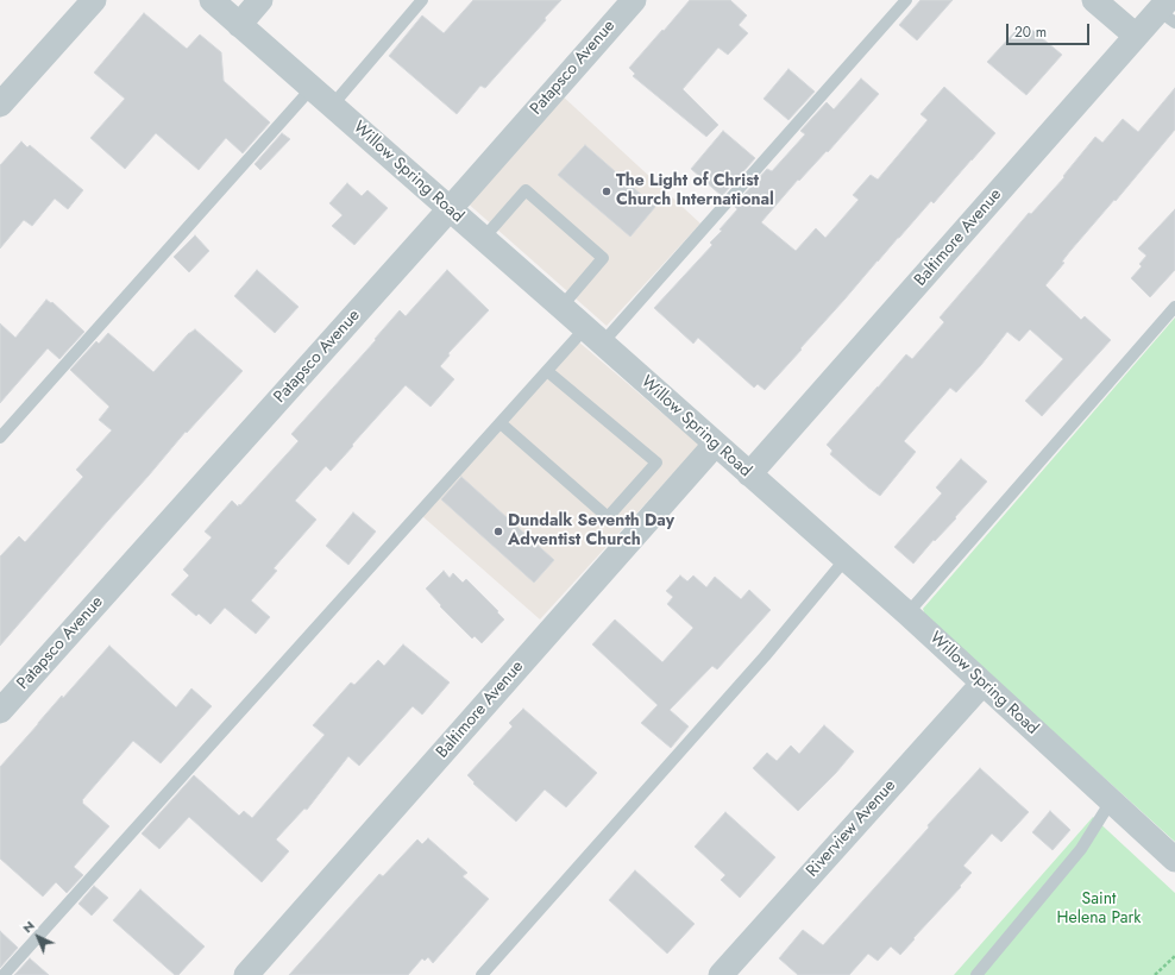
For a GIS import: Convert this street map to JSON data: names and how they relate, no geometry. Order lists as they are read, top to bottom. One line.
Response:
{"streets":{"street":["Patapsco Avenue","Willow Spring Road","Baltimore Avenue","Riverview Avenue"]},"crossings":[["Patapsco Avenue","Willow Spring Road"],["Willow Spring Road","Baltimore Avenue"],["Willow Spring Road","Riverview Avenue"]],"parks":["Saint Helena Park"],"places":["The Light of Christ Church International","Dundalk Seventh Day Adventist Church"],"scale_bar":"20 m","north":"top left"}
